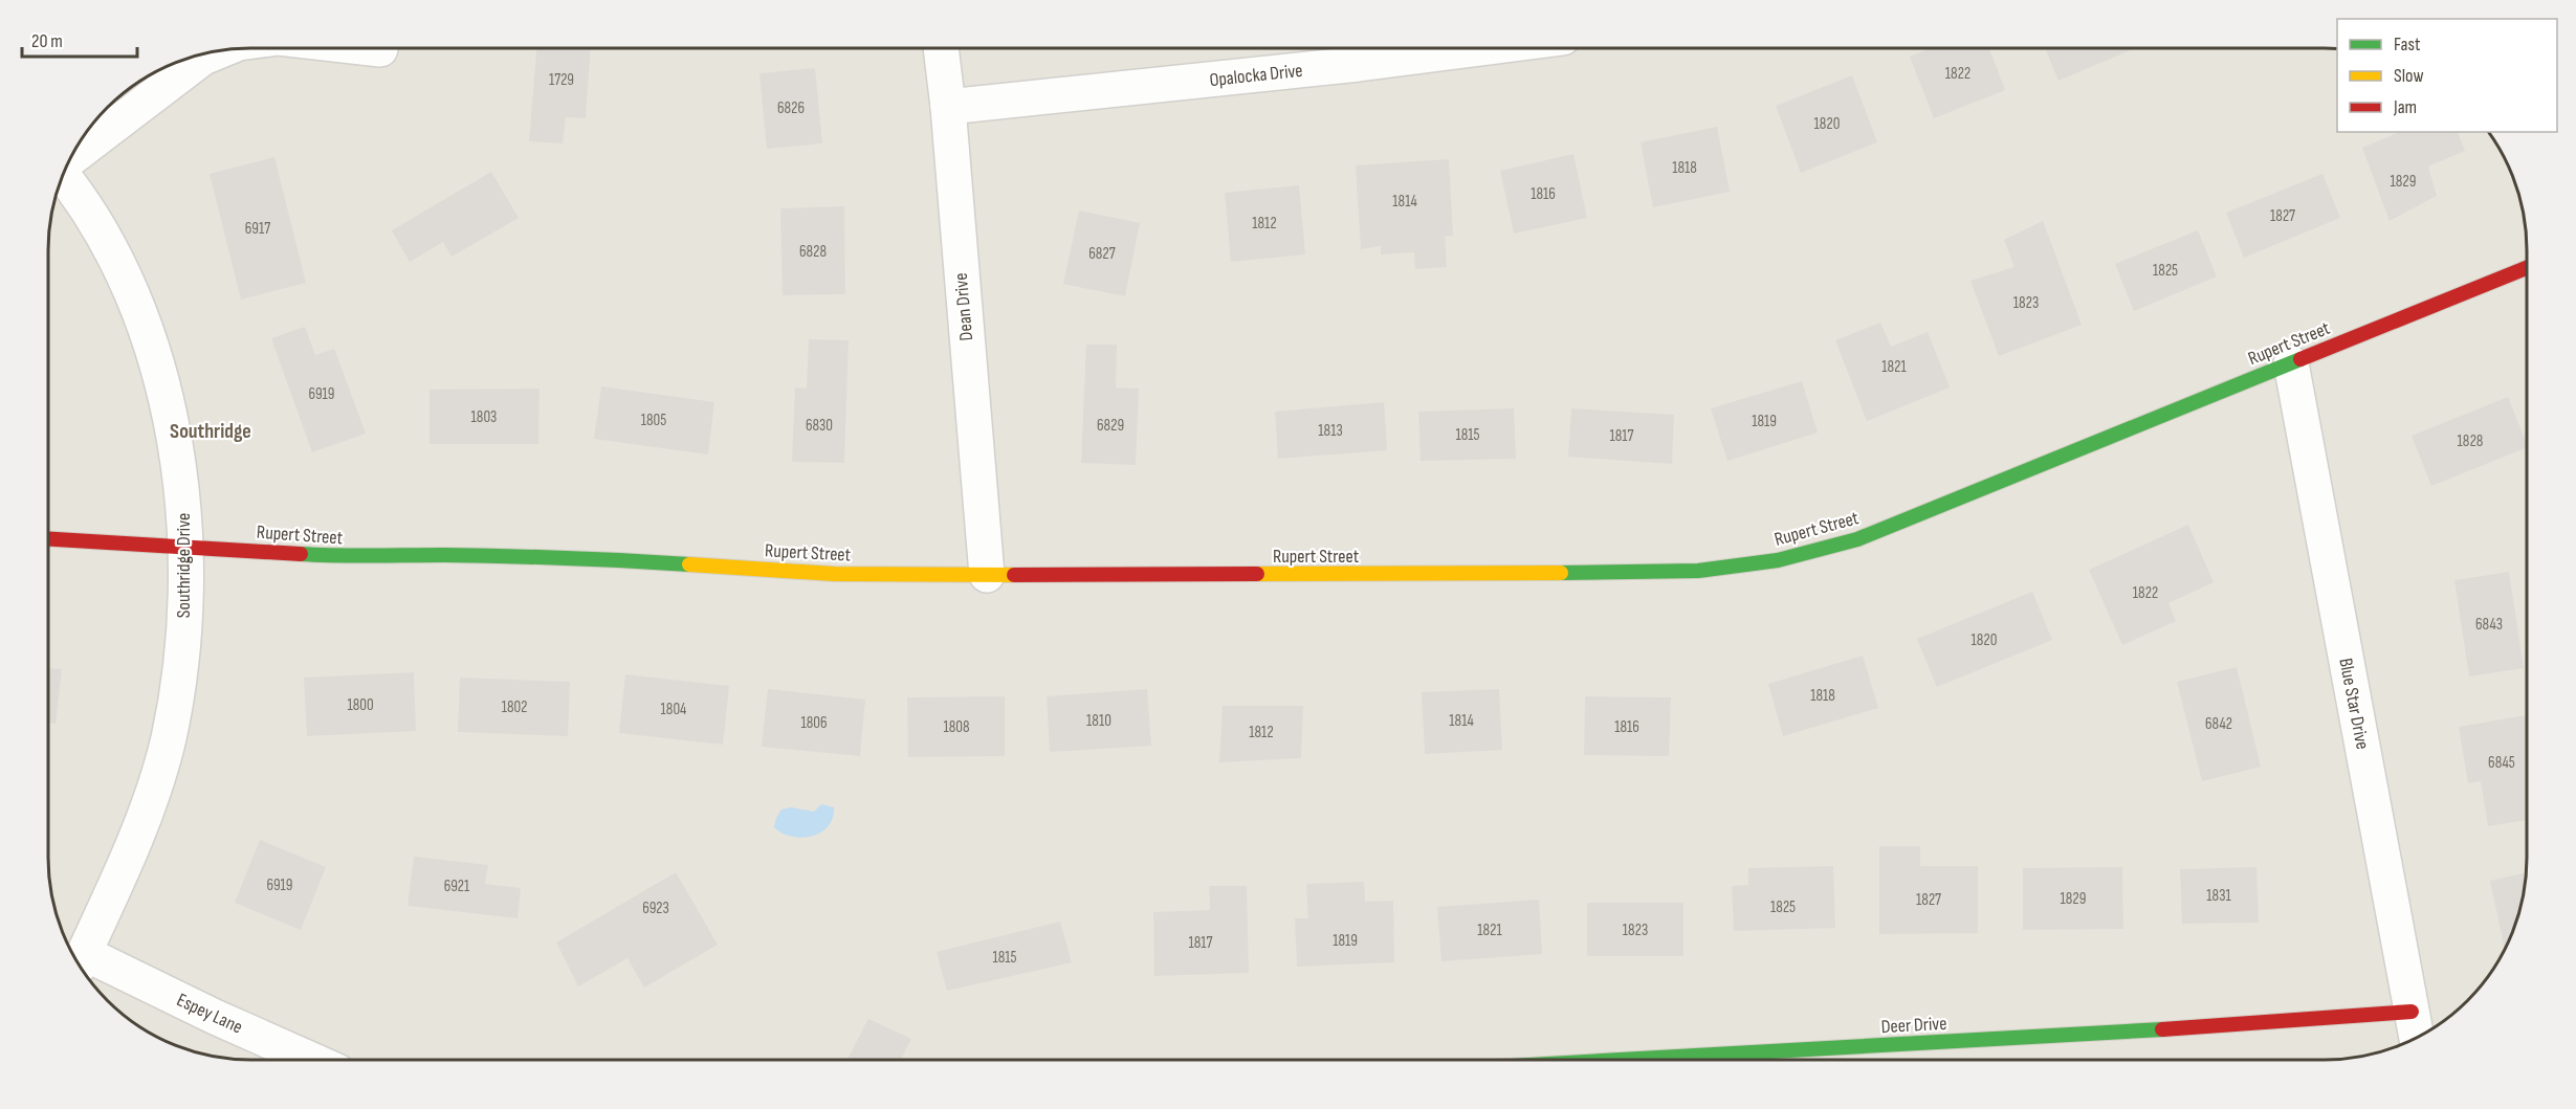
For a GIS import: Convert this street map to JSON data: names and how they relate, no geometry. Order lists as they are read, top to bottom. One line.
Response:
{"streets":{"street":["Opalocka Drive","Dean Drive","Rupert Street","Southridge Drive","Blue Star Drive","Espey Lane","Deer Drive"]},"crossings":[["Opalocka Drive","Dean Drive"],["Dean Drive","Rupert Street"],["Rupert Street","Southridge Drive"],["Rupert Street","Blue Star Drive"],["Southridge Drive","Espey Lane"],["Blue Star Drive","Deer Drive"]],"districts":["Southridge"],"house_numbers":["1822","1729","6826","1820","1818","1829","1816","1814","1827","1812","6917","6828","6827","1825","1823","1821","6919","1803","1805","1819","6830","6829","1813","1815","1817","1828","1822","6843","1820","1818","1800","1802","1804","1810","1814","1806","6842","1808","1816","1812","6845","6919","6921","1831","1829","1827","1825","6923","1821","1823","1819","1817","1815"],"legend":["Fast","Slow","Jam"],"scale_bar":"20 m"}
